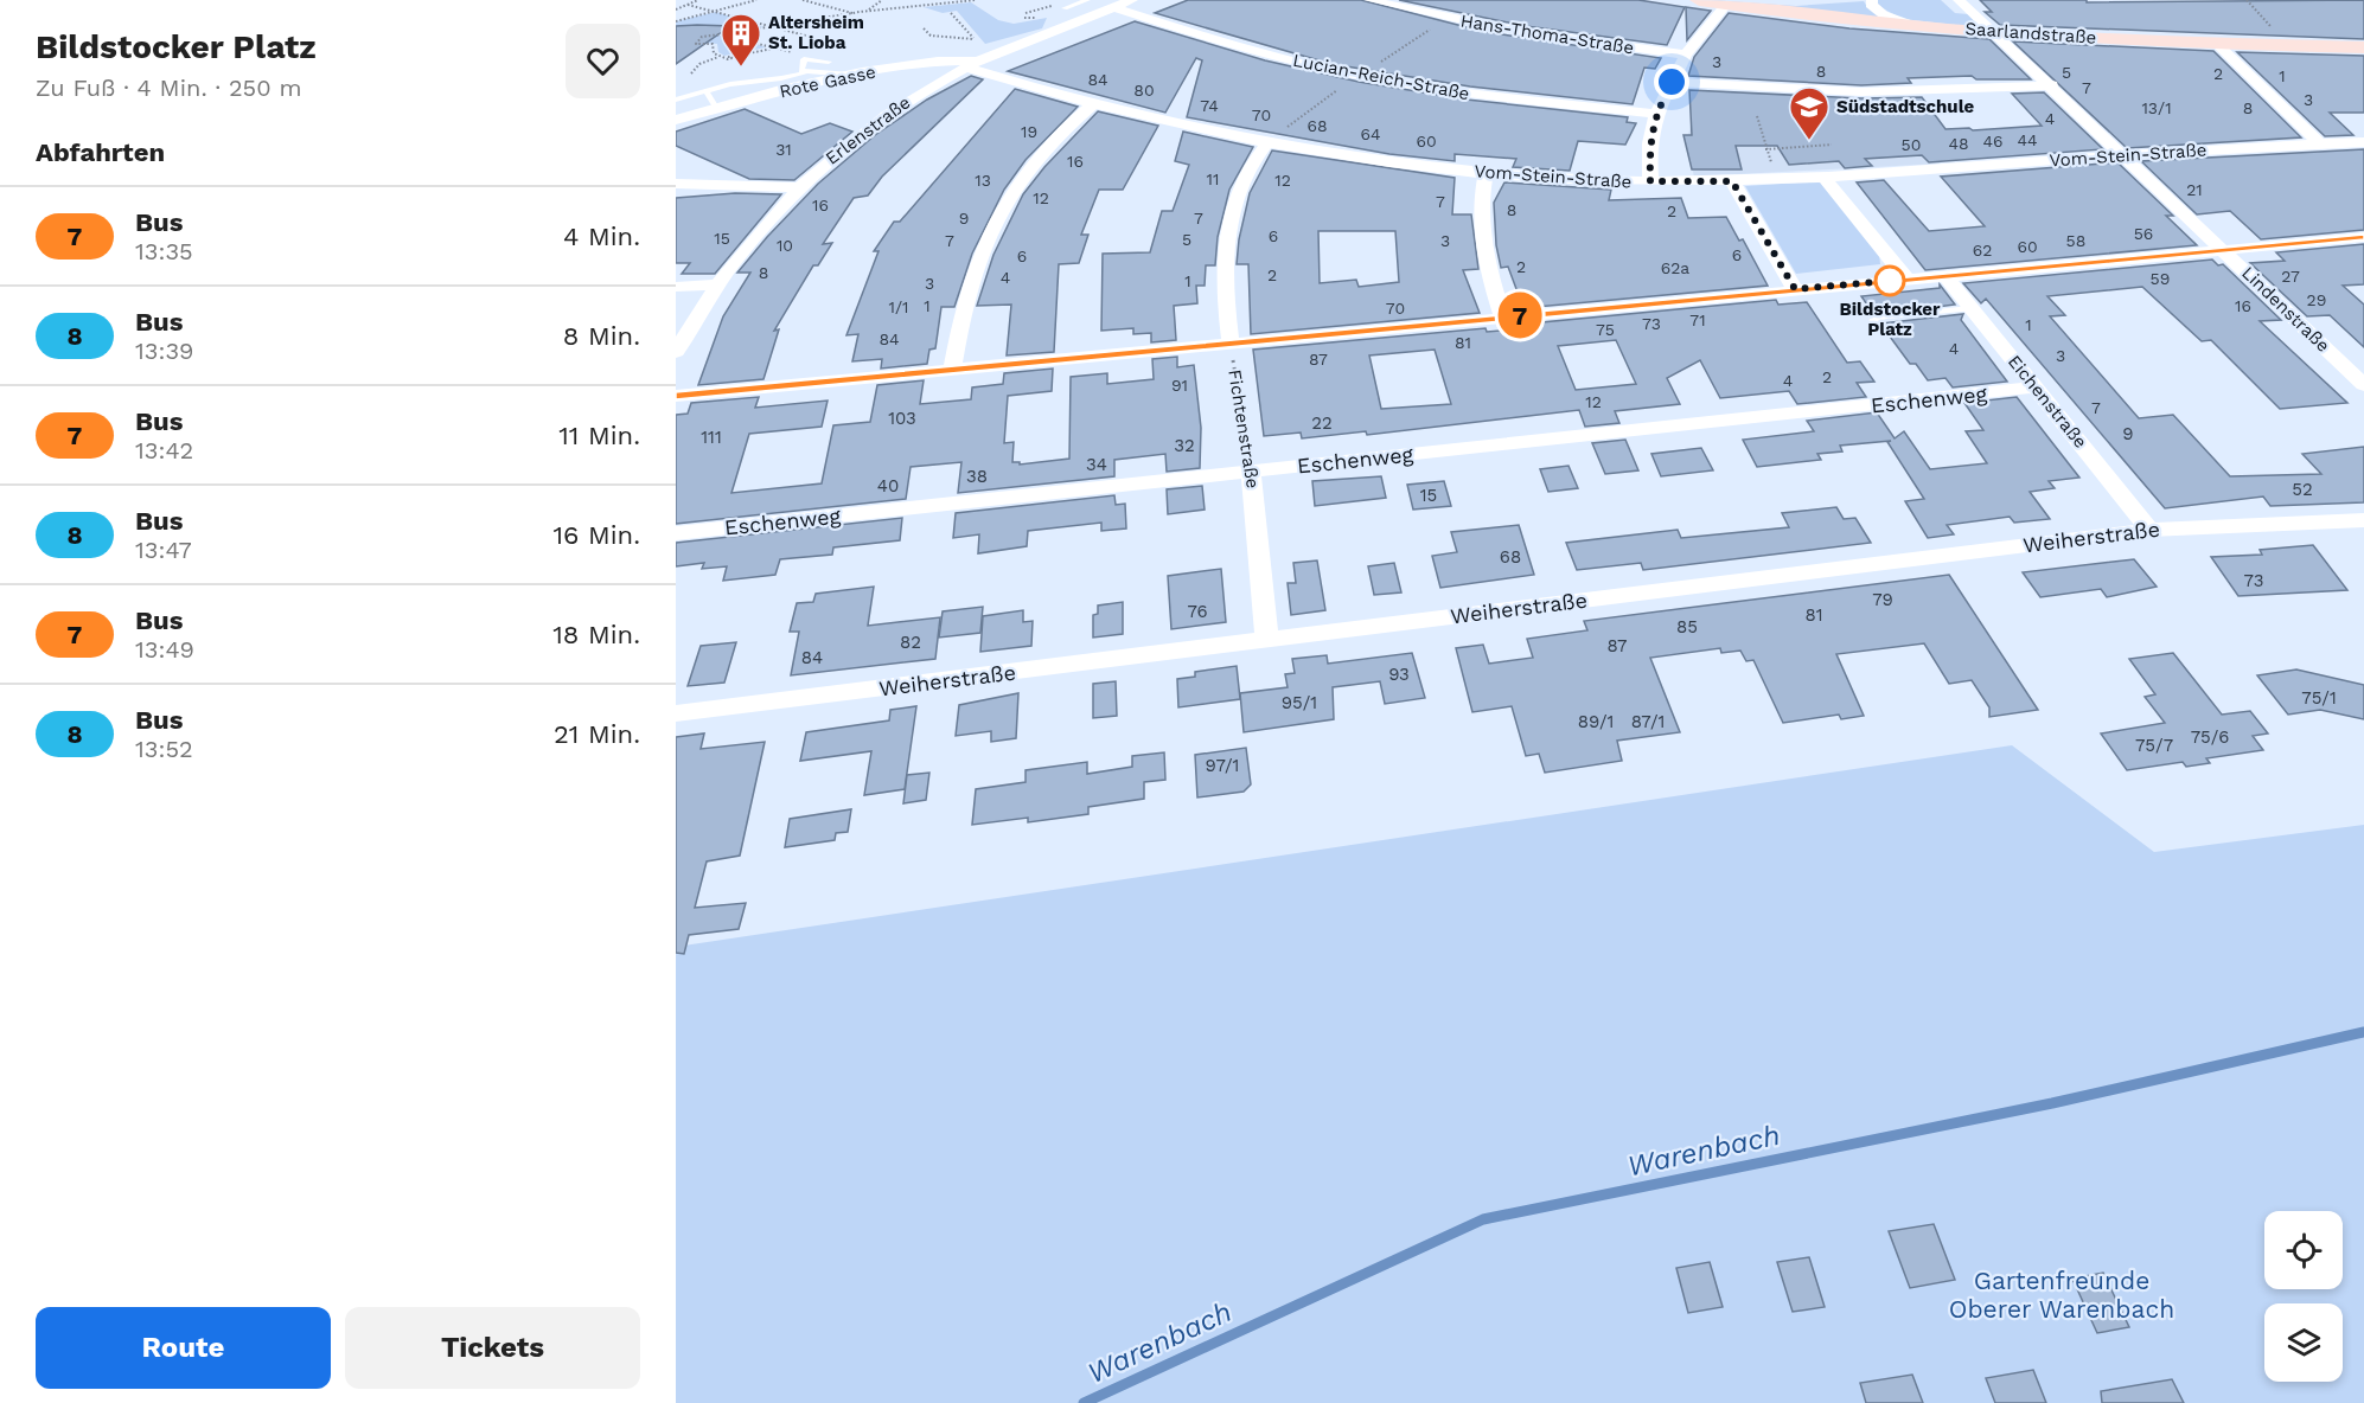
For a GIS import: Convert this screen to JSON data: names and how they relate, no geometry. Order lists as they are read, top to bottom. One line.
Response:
{"streets":{"street":["Saarlandstraße","Hans-Thoma-Straße","Lucian-Reich-Straße","Rote Gasse","Erlenstraße","Vom-Stein-Straße","Lindenstraße","Eschenweg","Eichenstraße","Fichtenstraße","Weiherstraße"]},"crossings":[["Saarlandstraße","Lindenstraße"],["Lucian-Reich-Straße","Erlenstraße"],["Rote Gasse","Erlenstraße"],["Erlenstraße","Vom-Stein-Straße"],["Vom-Stein-Straße","Lindenstraße"],["Vom-Stein-Straße","Fichtenstraße"],["Eschenweg","Eichenstraße"],["Eschenweg","Fichtenstraße"],["Eichenstraße","Weiherstraße"],["Fichtenstraße","Weiherstraße"]],"water":["Warenbach"],"parks":["Gartenfreunde Oberer Warenbach"],"places":{"building":["Altersheim St. Lioba"],"school or university":["Südstadtschule"],"other":["Bildstocker Platz"]},"lines":["bus line 7"],"house_numbers":["3","8","5","2","1","84","7","80","3","74","13/1","8","70","4","68","19","64","44","60","46","48","50","31","16","11","13","12","21","12","7","16","8","2","9","7","56","6","15","5","7","3","58","10","60","62","6","6","2","62a","8","2","27","4","59","1","3","29","1","16","1/1","70","71","73","1","75","84","81","4","3","87","2","4","91","12","7","103","22","9","111","32","34","38","40","52","15","68","73","79","76","81","85","82","87","84","93","75/1","95/1","89/1","87/1","75/6","75/7","97/1"],"page":{"heading":[["Bildstocker Platz","Zu Fuß · 4 Min. · 250 m"],"Abfahrten"],"on_map":"7","list":[{"mark":"7","name":"Bus","note":"13:35","value":"4 Min."},{"mark":"8","name":"Bus","note":"13:39","value":"8 Min."},{"mark":"7","name":"Bus","note":"13:42","value":"11 Min."},{"mark":"8","name":"Bus","note":"13:47","value":"16 Min."},{"mark":"7","name":"Bus","note":"13:49","value":"18 Min."},{"mark":"8","name":"Bus","note":"13:52","value":"21 Min."}],"buttons":["Route","Tickets"]}}
